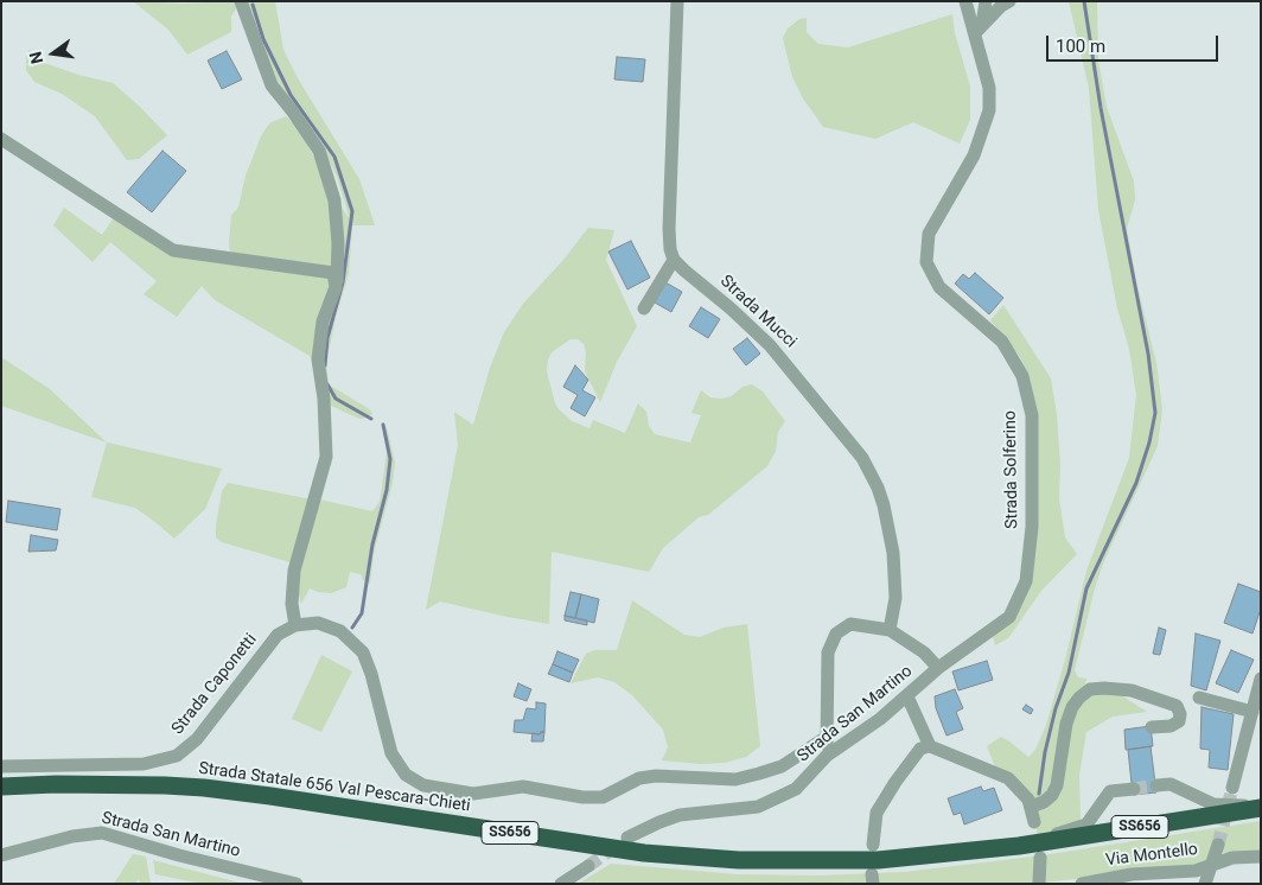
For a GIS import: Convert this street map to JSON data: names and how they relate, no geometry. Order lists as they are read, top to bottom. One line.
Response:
{"streets":{"highway":["Strada Statale 656 Val Pescara-Chieti","SS656"],"street":["Strada Mucci","Strada Solferino","Strada Caponetti","Strada San Martino","Via Montello"]},"crossings":[["Strada Solferino","Strada San Martino"]],"scale_bar":"100 m","north":"left"}
